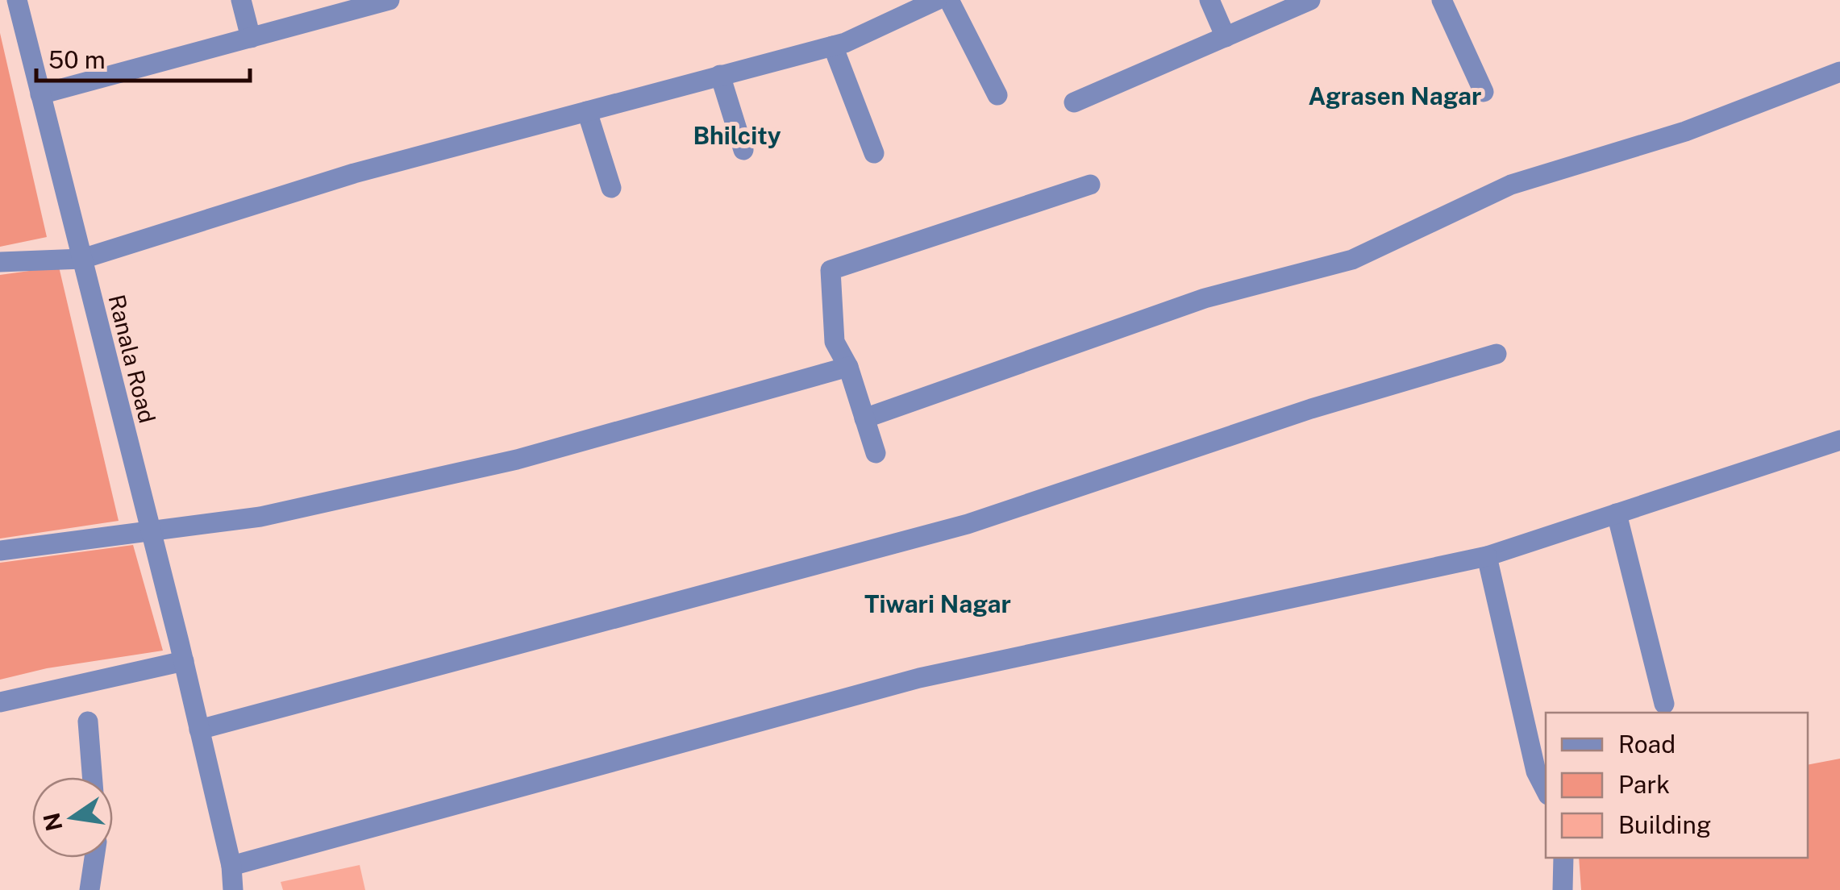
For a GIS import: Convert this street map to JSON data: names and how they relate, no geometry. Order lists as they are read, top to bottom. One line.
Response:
{"streets":{"street":["Ranala Road"]},"districts":["Agrasen Nagar","Bhilcity","Tiwari Nagar"],"legend":["Road","Park","Building"],"scale_bar":"50 m","north":"left"}
